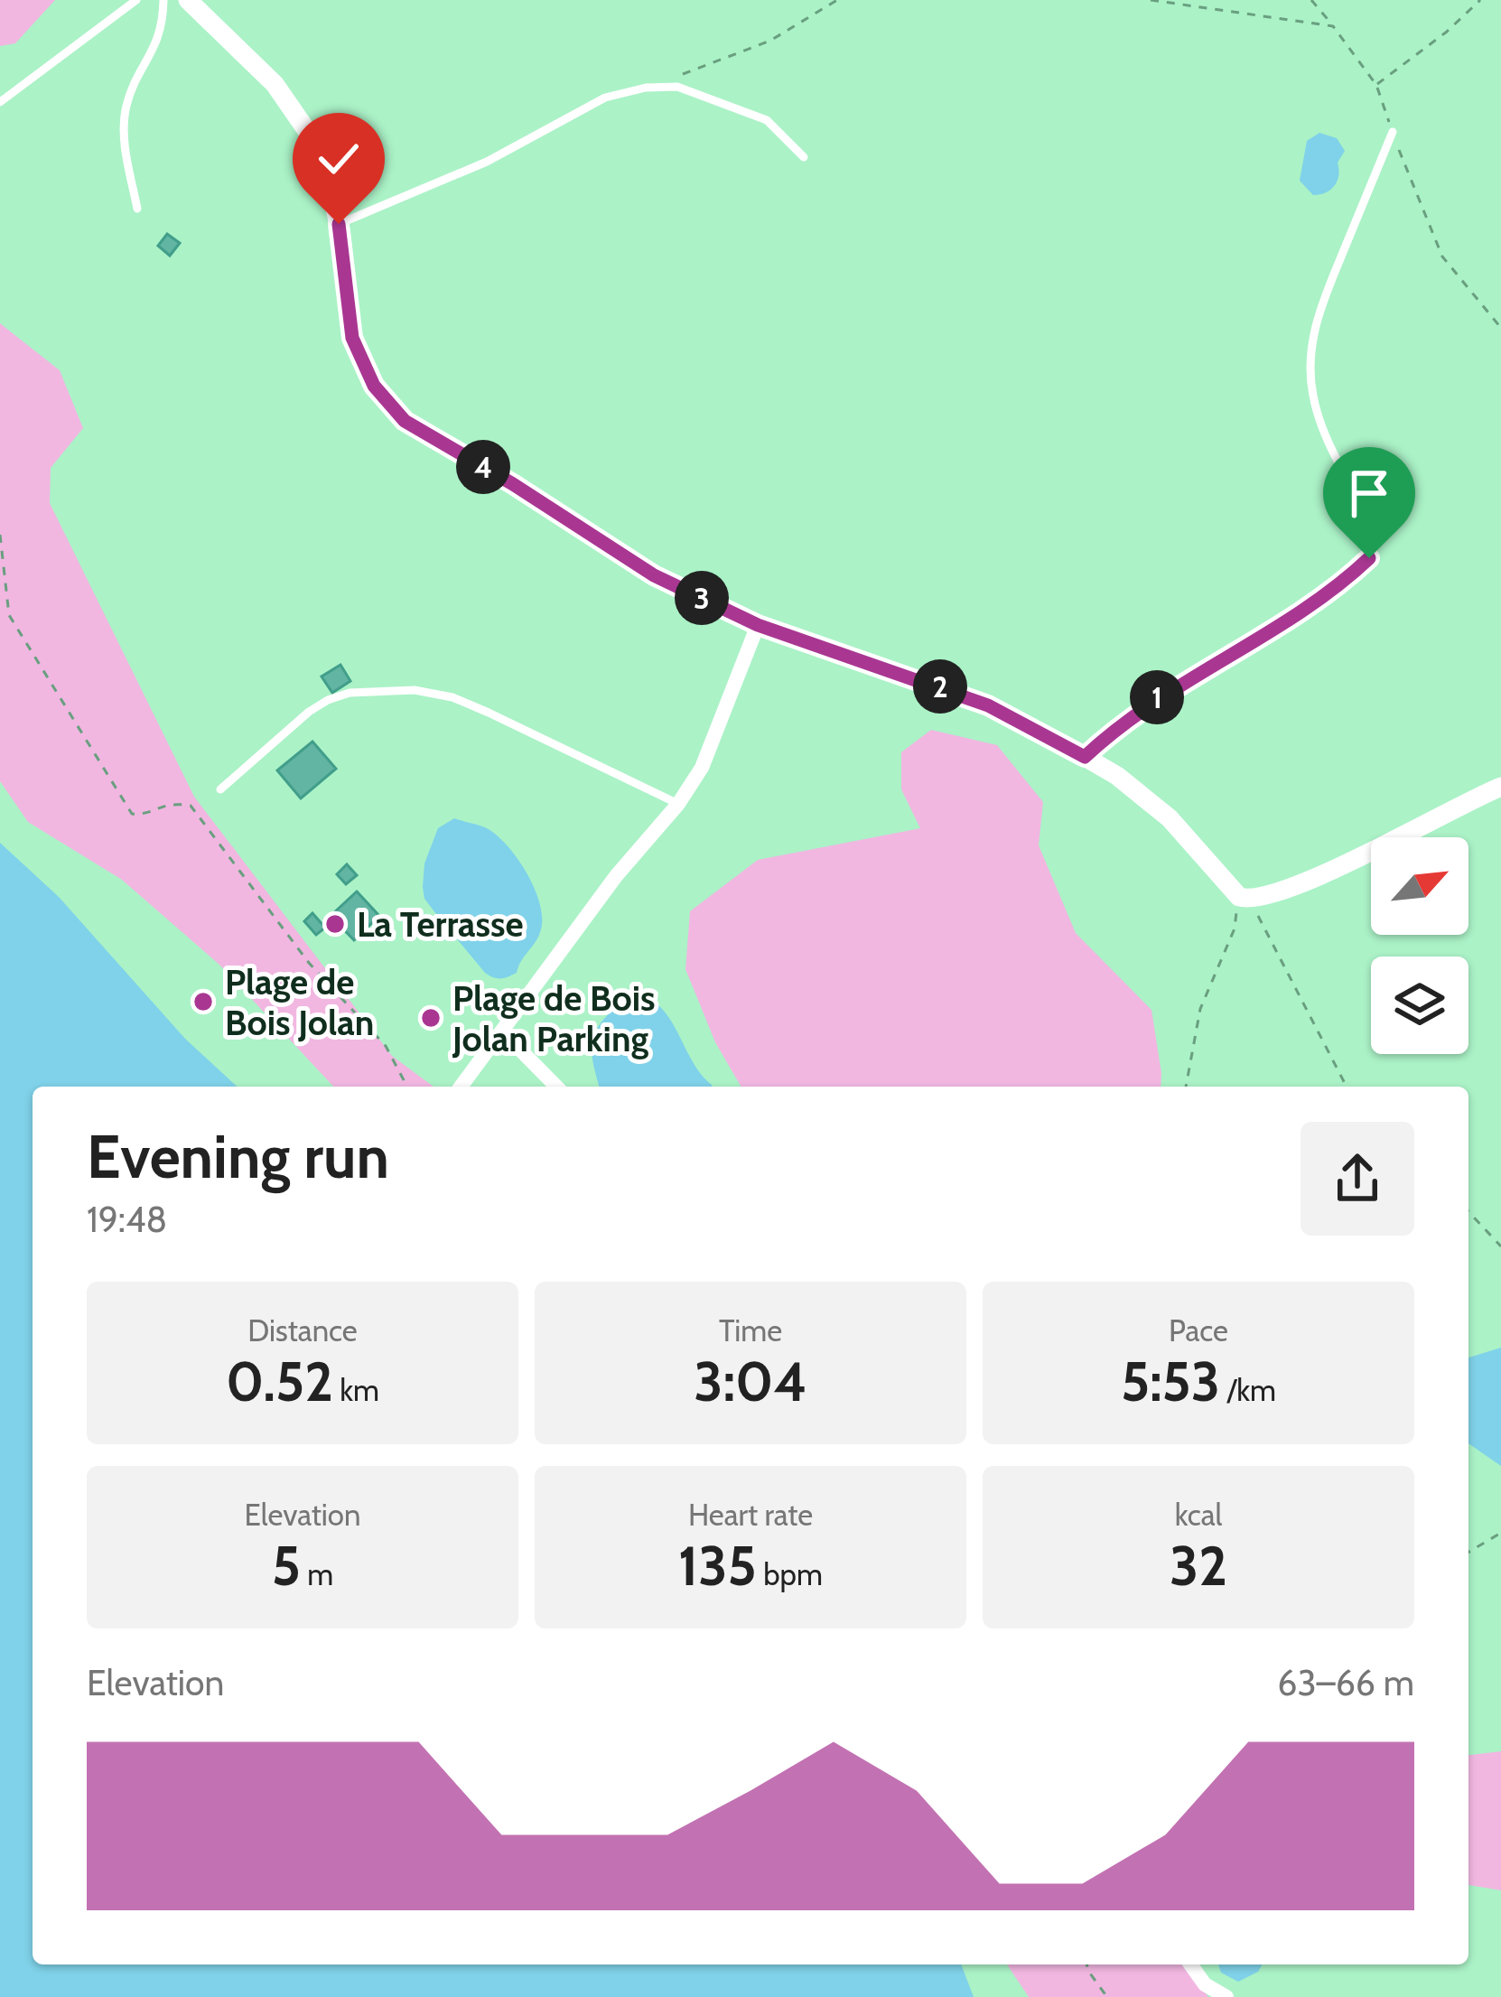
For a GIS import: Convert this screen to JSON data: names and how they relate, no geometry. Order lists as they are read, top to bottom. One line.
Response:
{"places":["La Terrasse","Plage de Bois Jolan","Plage de Bois Jolan Parking"],"north":"top right","page":{"pins":["4","3","2","1"],"heading":["Evening run","19:48"],"stats":[["Distance","0.52 km"],["Time","3:04"],["Pace","5:53 /km"],["Elevation","5 m"],["Heart rate","135 bpm"],["kcal","32"]],"chart":["Elevation","63–66 m"]}}
